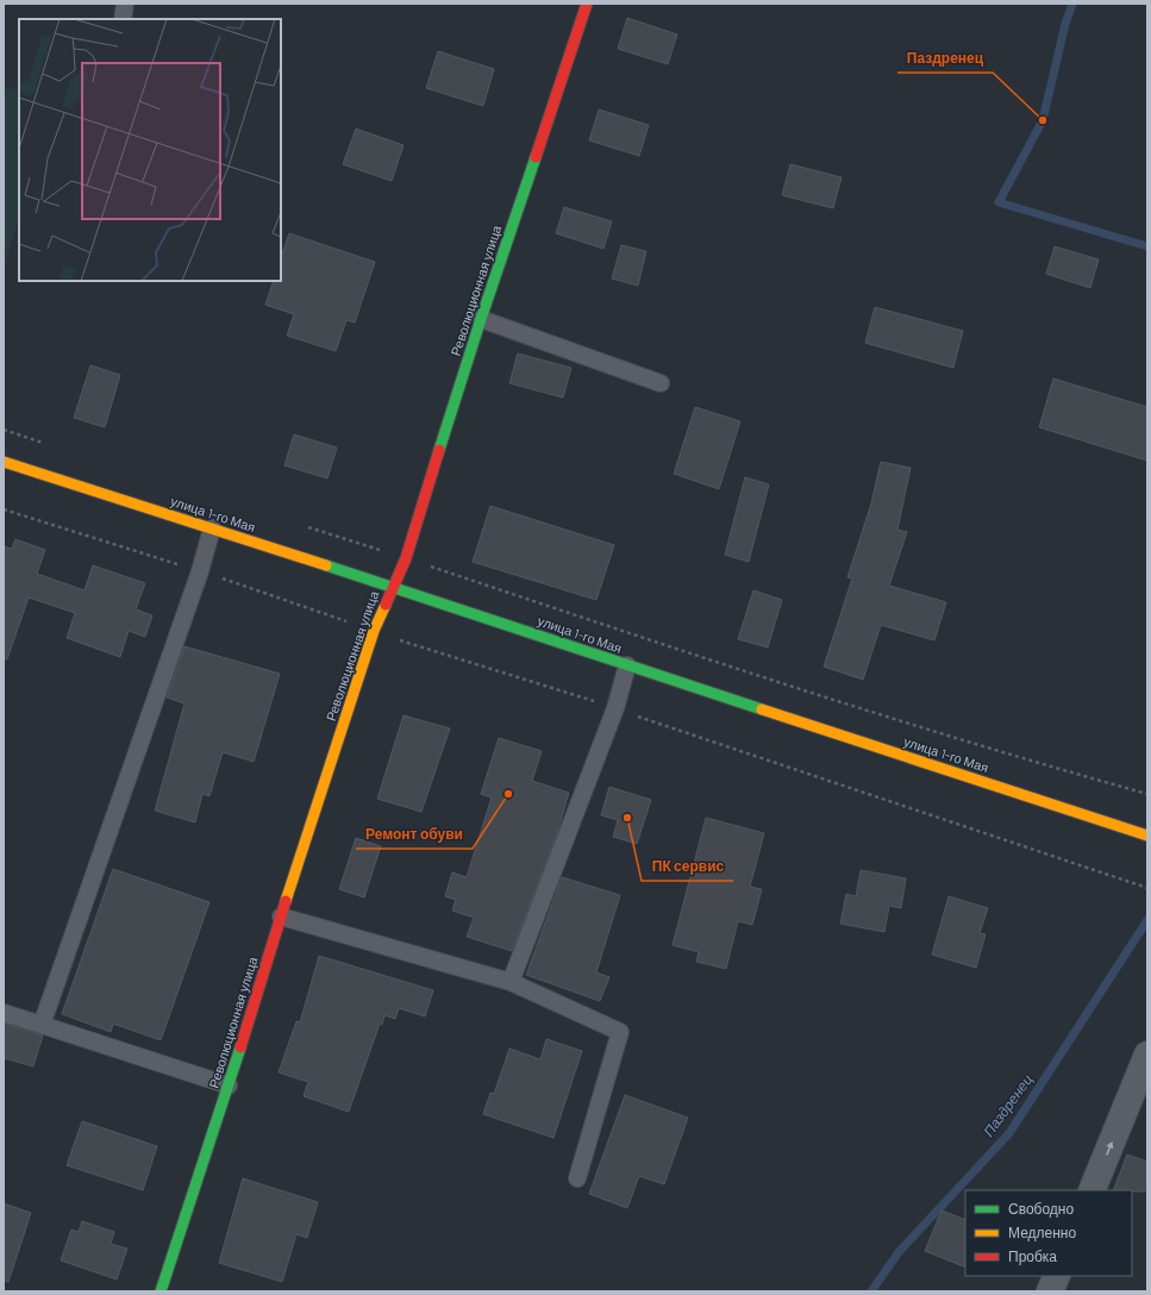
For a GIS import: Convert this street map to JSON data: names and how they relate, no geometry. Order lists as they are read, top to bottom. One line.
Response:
{"streets":{"street":["Революционная улица","улица 1-го Мая"]},"crossings":[["Революционная улица","улица 1-го Мая"]],"water":["Паздренец"],"places":["Паздренец","Ремонт обуви","ПК сервис"],"legend":["Свободно","Медленно","Пробка"]}
